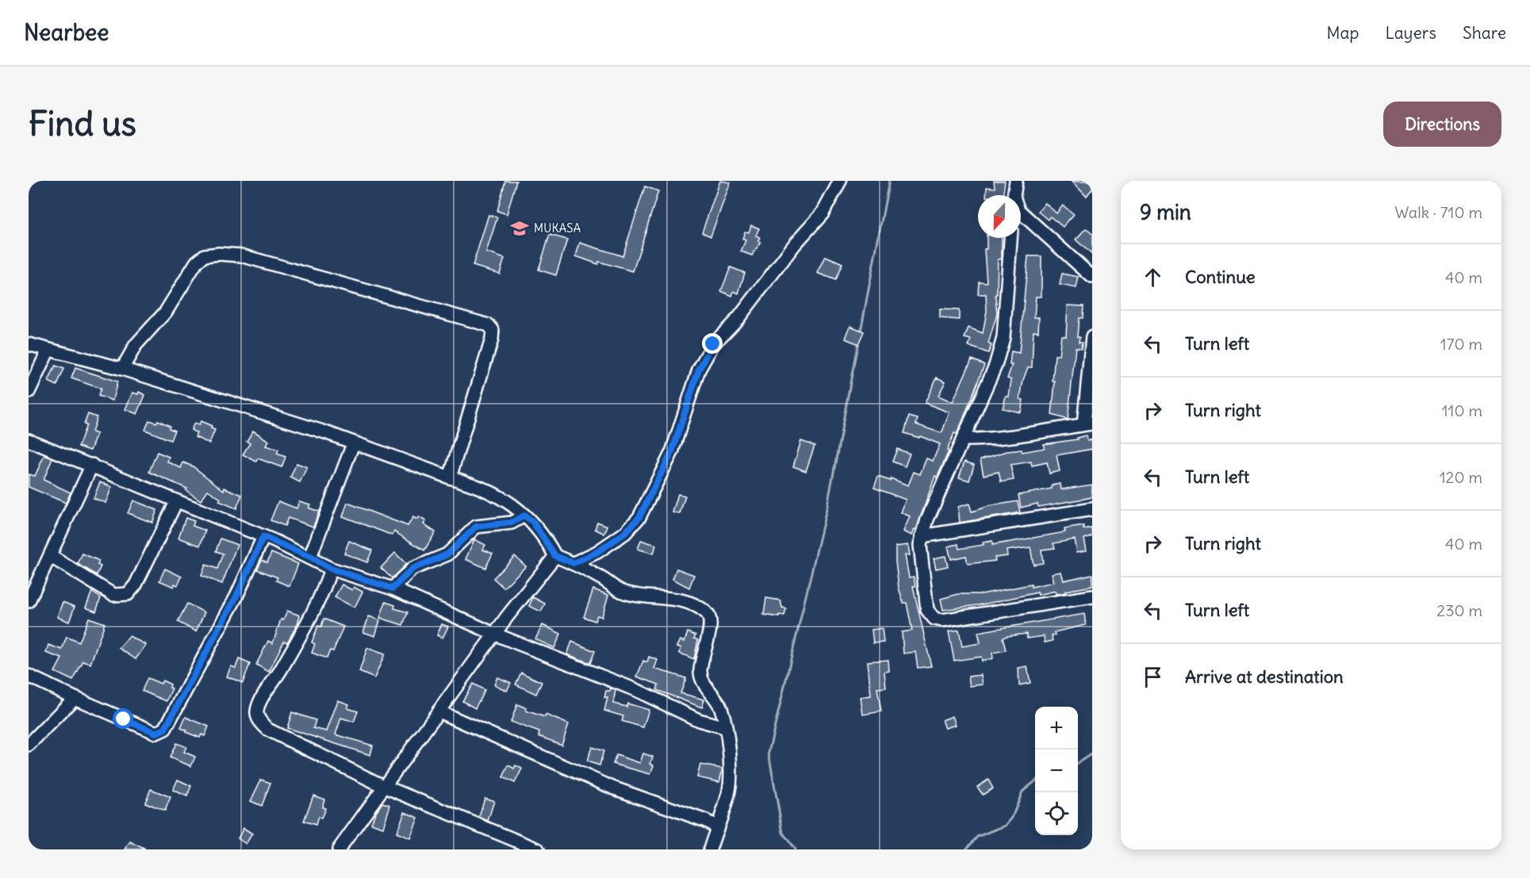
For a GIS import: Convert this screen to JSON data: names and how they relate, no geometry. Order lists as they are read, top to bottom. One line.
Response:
{"places":{"school or university":["MUKASA"]},"north":"bottom","page":{"header":"Nearbee","nav":["Map","Layers","Share"],"buttons":"Directions","title":"Find us","heading":["9 min","Walk · 710 m"],"list":[["Continue","40 m"],["Turn left","170 m"],["Turn right","110 m"],["Turn left","120 m"],["Turn right","40 m"],["Turn left","230 m"],"Arrive at destination"],"map_buttons":["+","−"]}}
